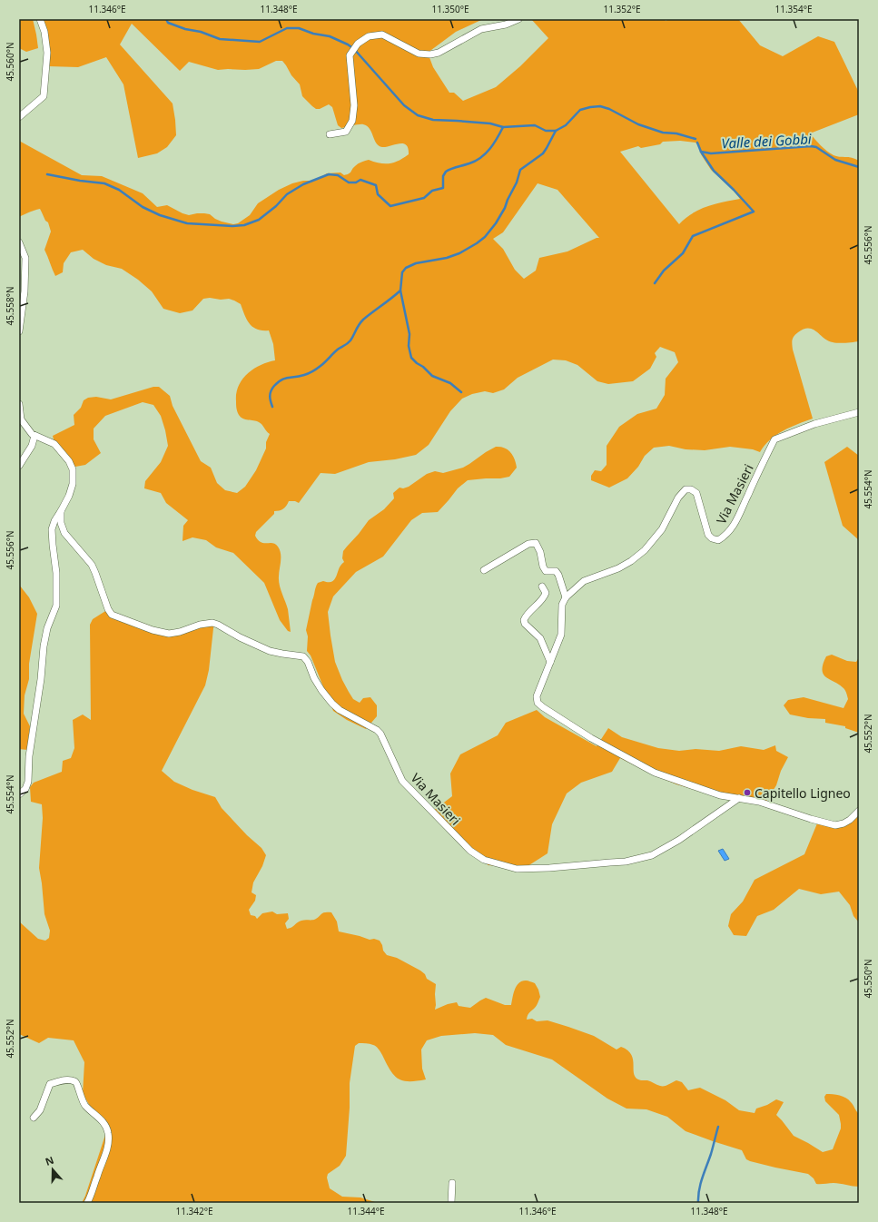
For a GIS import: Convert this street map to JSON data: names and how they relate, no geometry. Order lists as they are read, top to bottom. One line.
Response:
{"streets":{"street":["Via Masieri"]},"water":["Valle dei Gobbi"],"places":["Capitello Ligneo"],"north":"top","coordinates":["11.346°E","11.348°E","11.350°E","11.352°E","11.354°E","45.560°N","45.556°N","45.558°N","45.554°N","45.552°N","45.550°N","11.342°E","11.344°E"]}
